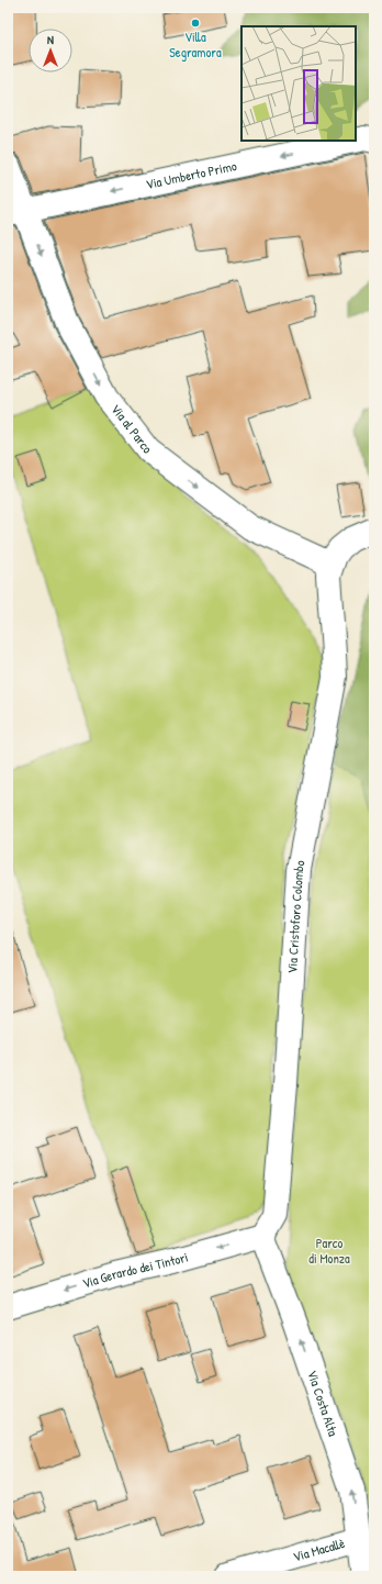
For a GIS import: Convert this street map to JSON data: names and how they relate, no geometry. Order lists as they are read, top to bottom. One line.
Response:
{"streets":{"street":["Via Umberto Primo","Via al Parco","Via Cristoforo Colombo","Via Gerardo dei Tintori","Via Costa Alta","Via Macallè"]},"crossings":[["Via Umberto Primo","Via al Parco"],["Via al Parco","Via Cristoforo Colombo"],["Via Cristoforo Colombo","Via Gerardo dei Tintori"],["Via Cristoforo Colombo","Via Costa Alta"],["Via Gerardo dei Tintori","Via Costa Alta"],["Via Costa Alta","Via Macallè"]],"one_way":["Via Umberto Primo","Via al Parco","Via Gerardo dei Tintori","Via Costa Alta"],"parks":["Parco di Monza"],"places":["Villa Segramora"],"north":"top"}
